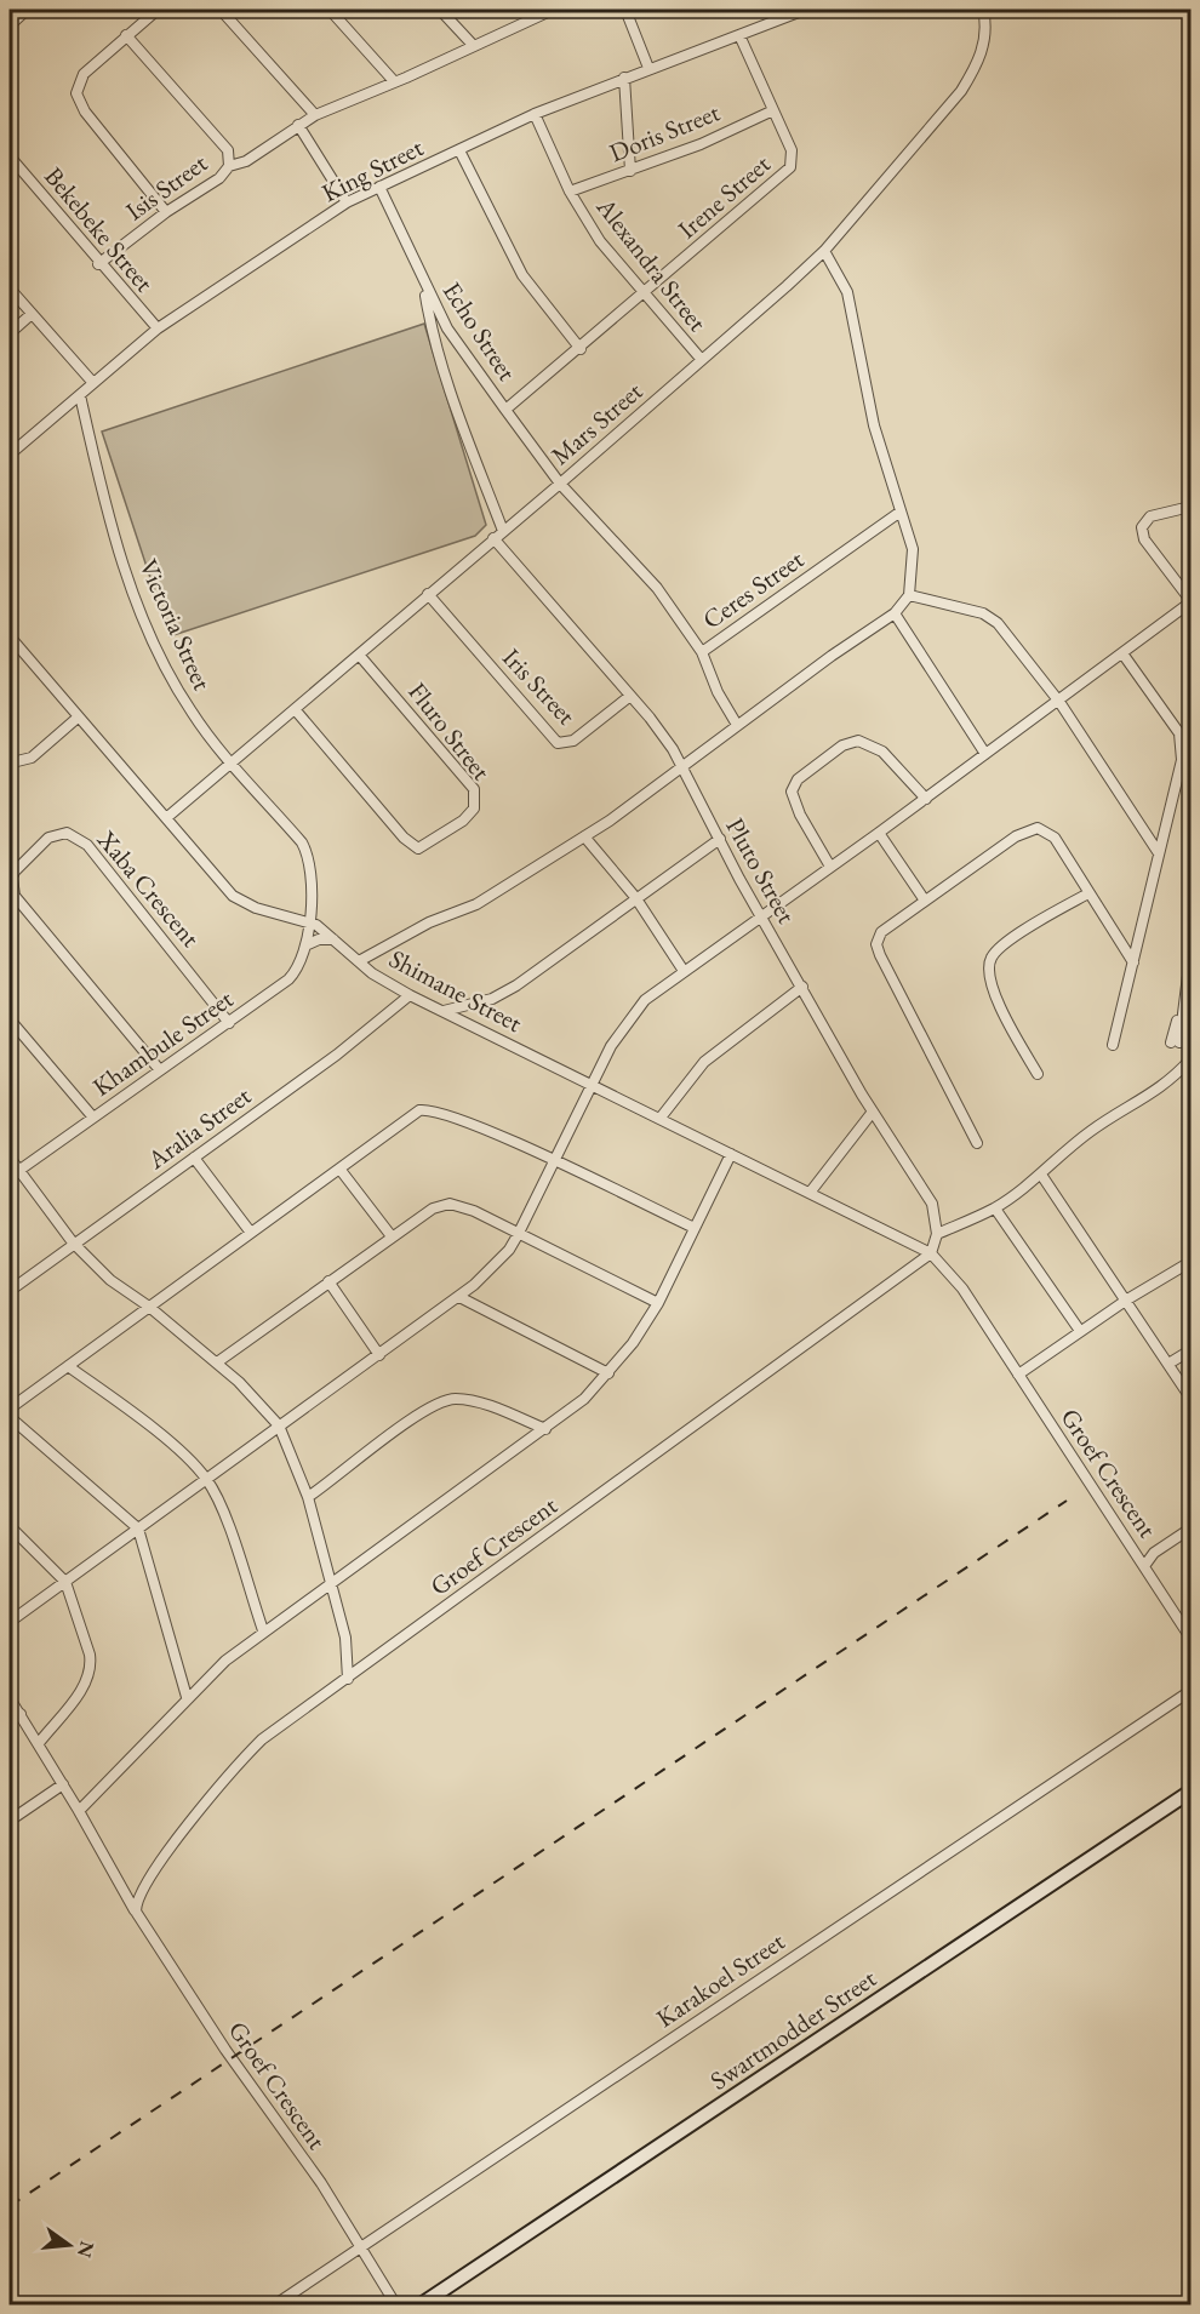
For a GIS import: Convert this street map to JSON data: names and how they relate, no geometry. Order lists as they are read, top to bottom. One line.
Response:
{"streets":{"main road":["Swartmodder Street"],"street":["Doris Street","King Street","Isis Street","Irene Street","Bekebeke Street","Alexandra Street","Echo Street","Mars Street","Ceres Street","Victoria Street","Iris Street","Fluro Street","Pluto Street","Xaba Crescent","Shimane Street","Khambule Street","Aralia Street","Groef Crescent","Karakoel Street"]},"crossings":[["Doris Street","Irene Street"],["Doris Street","Alexandra Street"],["King Street","Irene Street"],["King Street","Bekebeke Street"],["King Street","Alexandra Street"],["King Street","Echo Street"],["King Street","Victoria Street"],["Isis Street","Bekebeke Street"],["Irene Street","Alexandra Street"],["Irene Street","Echo Street"],["Alexandra Street","Echo Street"],["Alexandra Street","Mars Street"],["Echo Street","Ceres Street"],["Mars Street","Ceres Street"],["Mars Street","Victoria Street"],["Mars Street","Iris Street"],["Mars Street","Fluro Street"],["Mars Street","Pluto Street"],["Mars Street","Shimane Street"],["Victoria Street","Shimane Street"],["Victoria Street","Khambule Street"],["Iris Street","Pluto Street"],["Xaba Crescent","Khambule Street"],["Shimane Street","Khambule Street"],["Shimane Street","Aralia Street"],["Shimane Street","Groef Crescent"],["Groef Crescent","Karakoel Street"]],"north":"right"}
